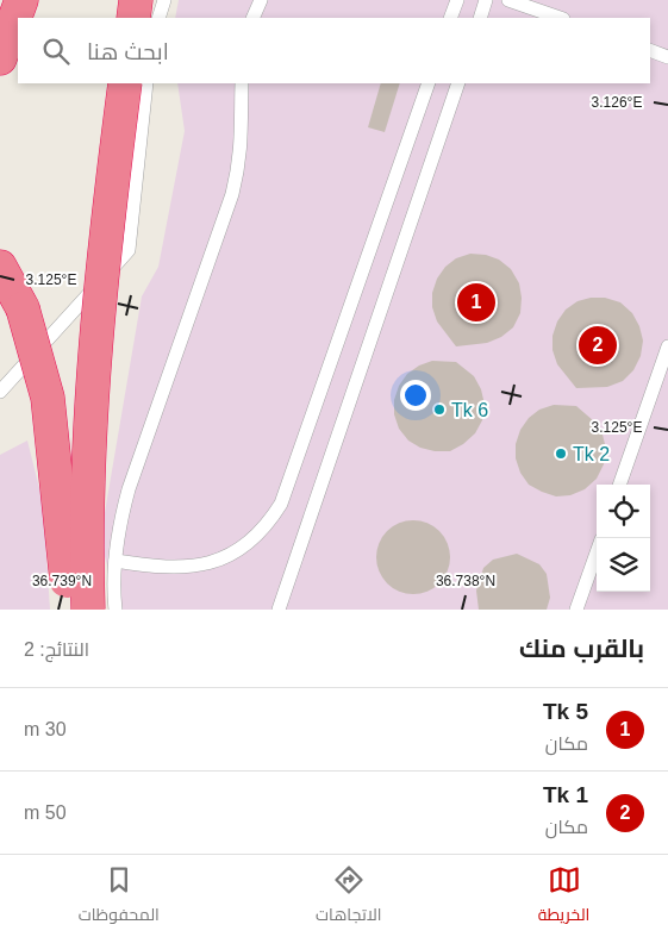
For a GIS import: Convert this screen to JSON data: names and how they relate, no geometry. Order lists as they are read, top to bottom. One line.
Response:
{"places":["Tk 6","Tk 2"],"page":{"search":"ابحث هنا","pins":["1","2"],"heading":["بالقرب منك","النتائج: 2"],"list":[{"mark":"1","name":"Tk 5","note":"مكان","value":"30 m"},{"mark":"2","name":"Tk 1","note":"مكان","value":"50 m"}],"nav":["الخريطة","الاتجاهات","المحفوظات"]},"coordinates":["3.126°E","3.125°E","36.739°N","36.738°N"]}
